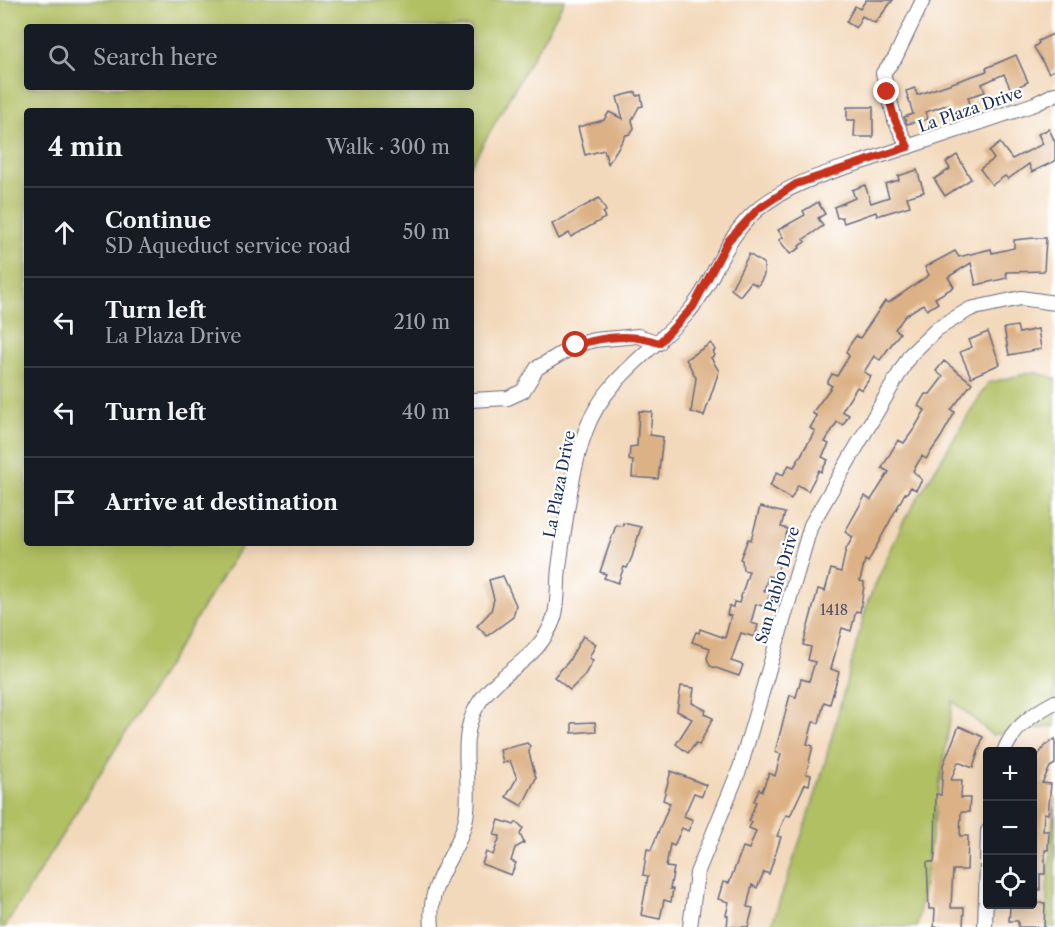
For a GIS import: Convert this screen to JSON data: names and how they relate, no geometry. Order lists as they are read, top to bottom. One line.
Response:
{"streets":{"street":["La Plaza Drive","San Pablo Drive"]},"house_numbers":["1418"],"page":{"search":"Search here","heading":["4 min","Walk · 300 m"],"list":[["Continue","SD Aqueduct service road","50 m"],["Turn left","La Plaza Drive","210 m"],["Turn left","40 m"],"Arrive at destination"],"map_buttons":["+","−"]}}
